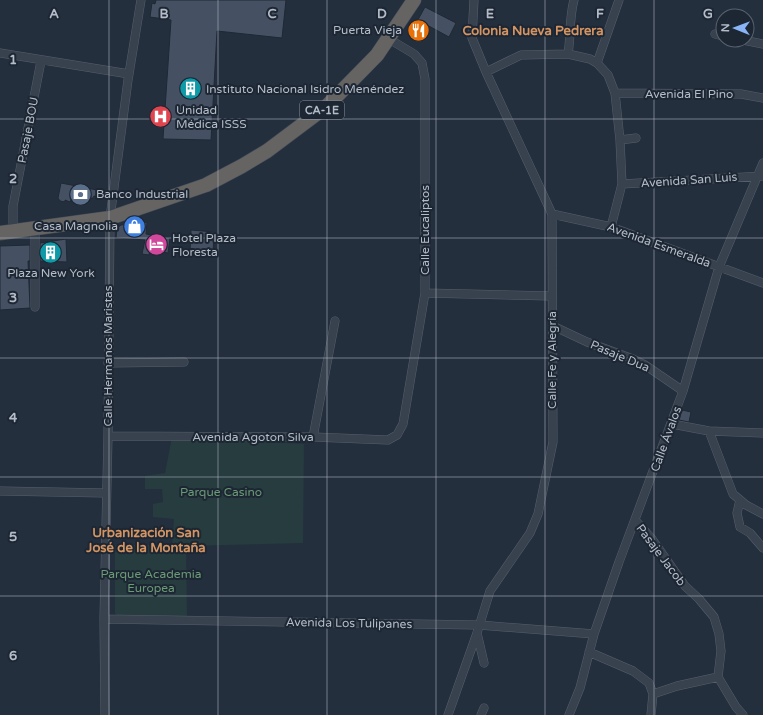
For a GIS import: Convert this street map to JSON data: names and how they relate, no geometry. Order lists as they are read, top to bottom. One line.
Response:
{"streets":{"highway":["CA-1E"],"street":["Avenida El Pino","Pasaje BOU","Avenida San Luis","Calle Eucaliptos","Avenida Esmeralda","Calle Hermanos Maristas","Pasaje Dua","Calle Fe y Alegría","Avenida Agoton Silva","Calle Ávalos","Pasaje Jacob","Avenida Los Tulipanes"]},"crossings":[["CA-1E","Pasaje BOU"],["CA-1E","Calle Eucaliptos"],["CA-1E","Calle Hermanos Maristas"],["Avenida San Luis","Calle Ávalos"],["Calle Eucaliptos","Avenida Agoton Silva"],["Avenida Esmeralda","Calle Fe y Alegría"],["Avenida Esmeralda","Calle Ávalos"],["Calle Hermanos Maristas","Avenida Agoton Silva"],["Calle Hermanos Maristas","Avenida Los Tulipanes"],["Pasaje Dua","Calle Fe y Alegría"],["Pasaje Dua","Calle Ávalos"],["Calle Fe y Alegría","Avenida Los Tulipanes"],["Calle Ávalos","Pasaje Jacob"],["Calle Ávalos","Avenida Los Tulipanes"]],"districts":["Colonia Nueva Pedrera","Urbanización San José de la Montaña"],"parks":["Parque Casino","Parque Academia Europea"],"places":{"restaurant":["Puerta Vieja"],"building":["Instituto Nacional Isidro Menéndez","Plaza New York"],"hospital":["Unidad Médica ISSS"],"bank":["Banco Industrial"],"shop":["Casa Magnolia"],"hotel":["Hotel Plaza Floresta"]},"north":"left","grid":{"columns":["A","B","C","D","E","F","G"],"rows":["1","2","3","4","5","6"]}}
